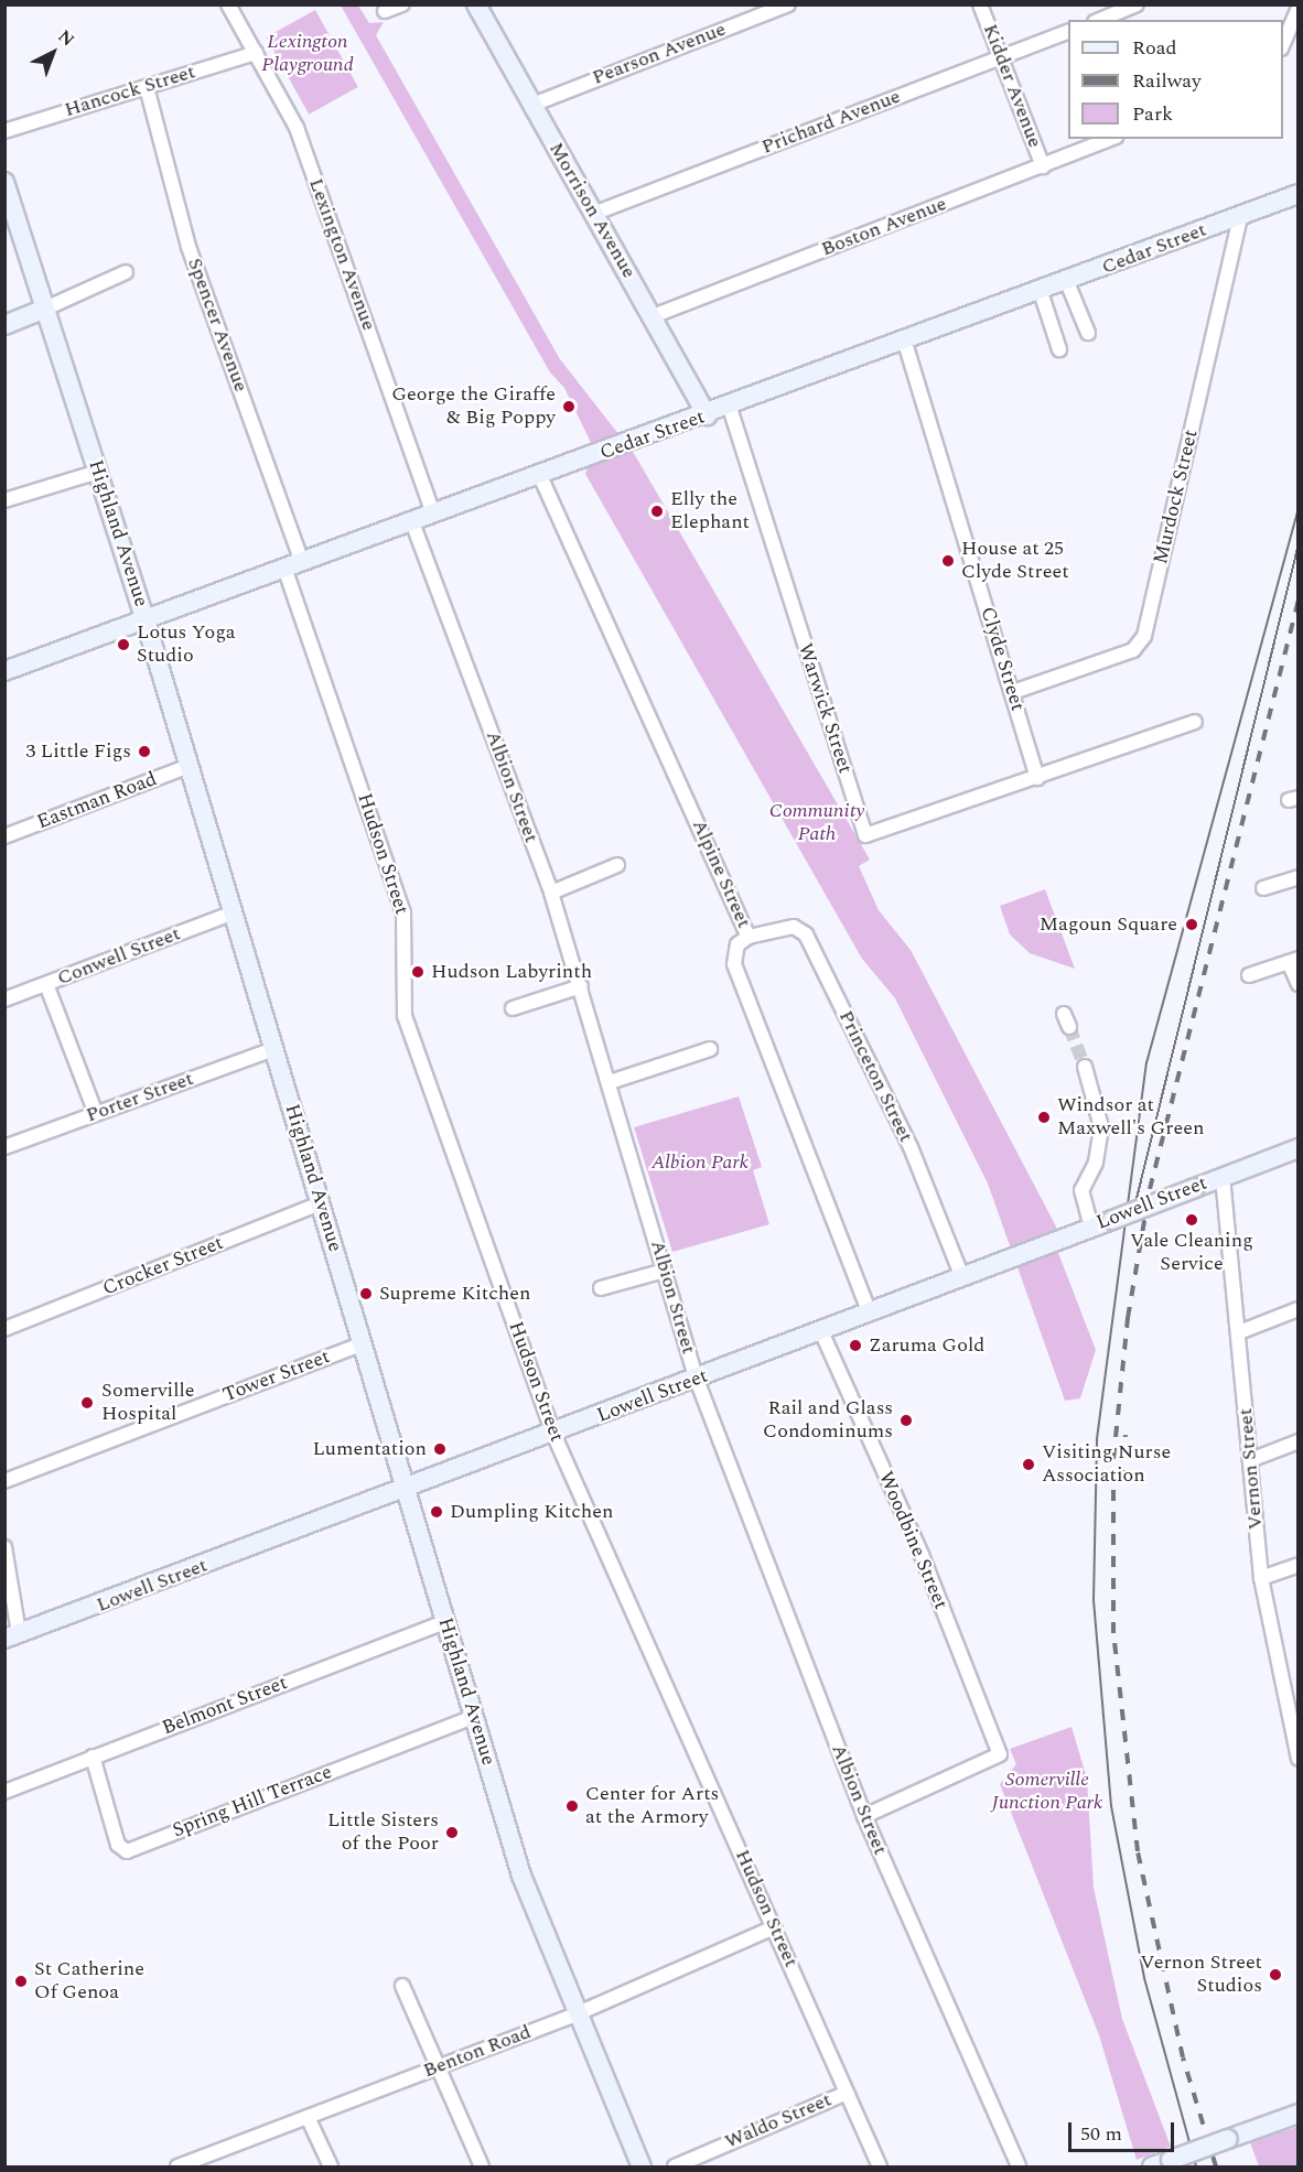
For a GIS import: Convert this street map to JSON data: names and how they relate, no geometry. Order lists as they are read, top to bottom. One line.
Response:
{"streets":{"street":["Pearson Avenue","Kidder Avenue","Hancock Street","Prichard Avenue","Morrison Avenue","Boston Avenue","Cedar Street","Lexington Avenue","Spencer Avenue","Murdock Street","Highland Avenue","Clyde Street","Warwick Street","Albion Street","Eastman Road","Hudson Street","Alpine Street","Conwell Street","Princeton Street","Porter Street","Lowell Street","Crocker Street","Tower Street","Vernon Street","Woodbine Street","Belmont Street","Spring Hill Terrace","Benton Road","Waldo Street"]},"crossings":[["Pearson Avenue","Morrison Avenue"],["Kidder Avenue","Prichard Avenue"],["Kidder Avenue","Boston Avenue"],["Hancock Street","Lexington Avenue"],["Hancock Street","Spencer Avenue"],["Prichard Avenue","Morrison Avenue"],["Morrison Avenue","Boston Avenue"],["Morrison Avenue","Cedar Street"],["Cedar Street","Lexington Avenue"],["Cedar Street","Spencer Avenue"],["Cedar Street","Murdock Street"],["Cedar Street","Highland Avenue"],["Cedar Street","Clyde Street"],["Cedar Street","Warwick Street"],["Cedar Street","Albion Street"],["Cedar Street","Hudson Street"],["Cedar Street","Alpine Street"],["Murdock Street","Clyde Street"],["Highland Avenue","Eastman Road"],["Highland Avenue","Conwell Street"],["Highland Avenue","Porter Street"],["Highland Avenue","Lowell Street"],["Highland Avenue","Crocker Street"],["Highland Avenue","Tower Street"],["Highland Avenue","Belmont Street"],["Highland Avenue","Spring Hill Terrace"],["Highland Avenue","Benton Road"],["Clyde Street","Warwick Street"],["Albion Street","Lowell Street"],["Albion Street","Woodbine Street"],["Hudson Street","Lowell Street"],["Hudson Street","Benton Road"],["Hudson Street","Waldo Street"],["Alpine Street","Princeton Street"],["Alpine Street","Lowell Street"],["Princeton Street","Lowell Street"],["Lowell Street","Vernon Street"],["Lowell Street","Woodbine Street"],["Belmont Street","Spring Hill Terrace"]],"parks":["Lexington Playground","Community Path","Albion Park","Somerville Junction Park"],"places":["George the Giraffe & Big Poppy","Elly the Elephant","House at 25 Clyde Street","Lotus Yoga Studio","3 Little Figs","Magoun Square","Hudson Labyrinth","Windsor at Maxwell's Green","Vale Cleaning Service","Supreme Kitchen","Zaruma Gold","Somerville Hospital","Rail and Glass Condominums","Lumentation","Visiting Nurse Association","Dumpling Kitchen","Center for Arts at the Armory","Little Sisters of the Poor","Vernon Street Studios","St Catherine Of Genoa"],"legend":["Road","Railway","Park"],"scale_bar":"50 m","north":"top right"}
